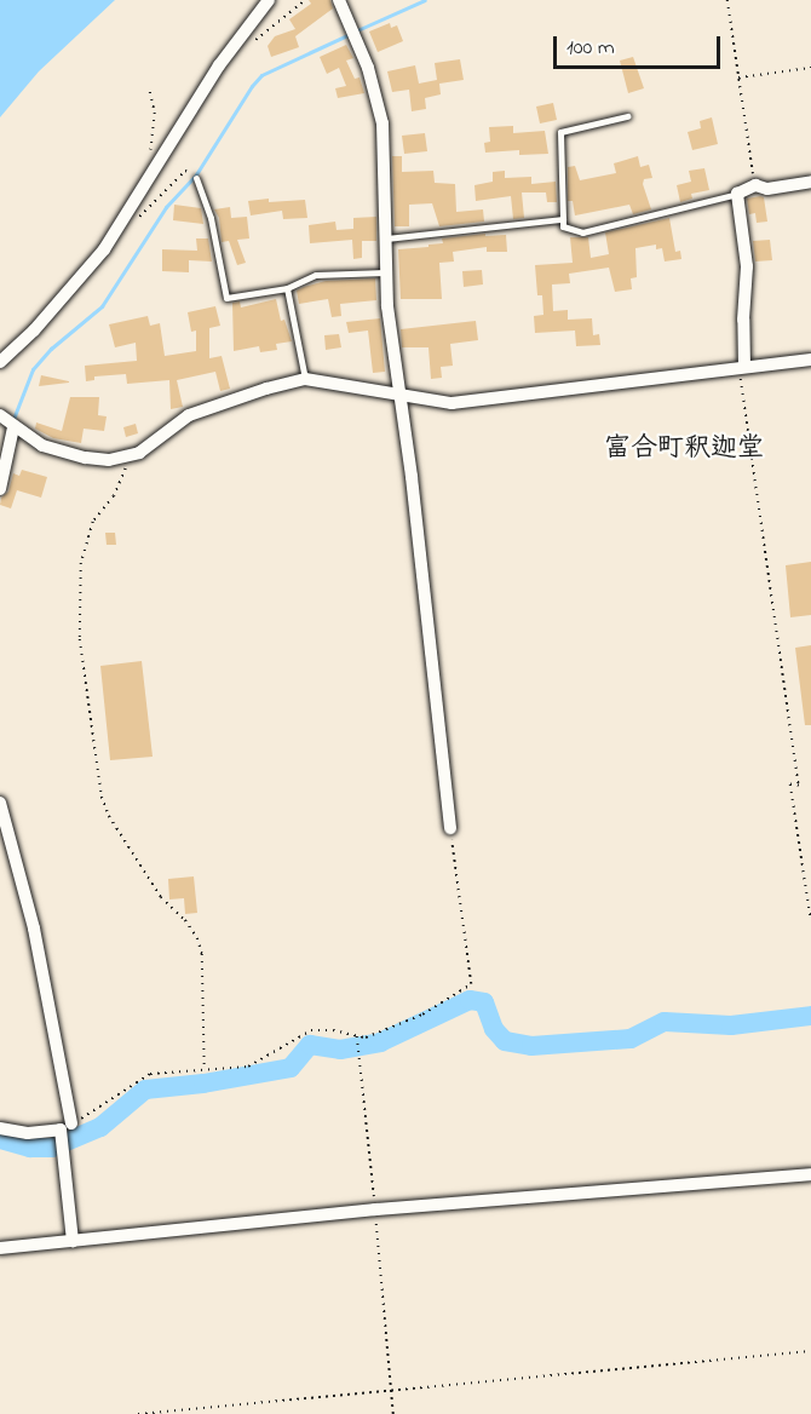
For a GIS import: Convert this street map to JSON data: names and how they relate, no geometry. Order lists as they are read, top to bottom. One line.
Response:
{"districts":["富合町釈迦堂"],"scale_bar":"100 m"}
